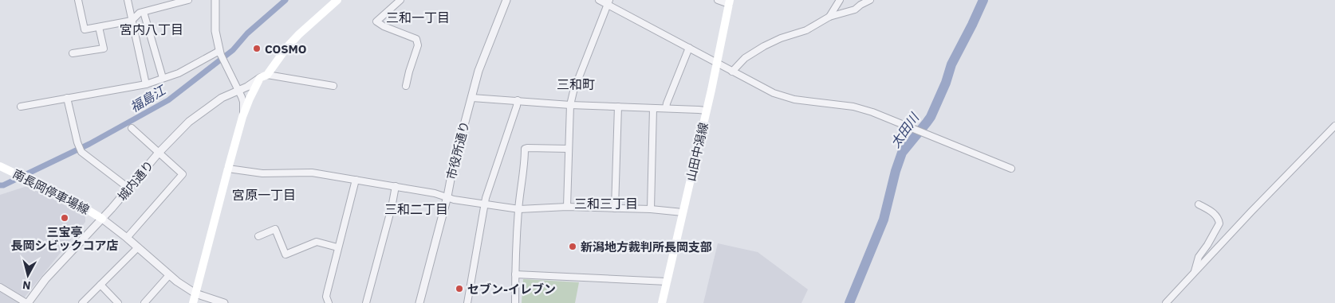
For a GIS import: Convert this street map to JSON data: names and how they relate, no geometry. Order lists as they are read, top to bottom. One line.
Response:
{"streets":{"main road":["山田中潟線","南長岡停車場線"],"street":["市役所通り","城内通り"]},"crossings":[["城内通り","南長岡停車場線"]],"districts":["三和一丁目","宮内八丁目","三和町","宮原一丁目","三和三丁目","三和二丁目"],"water":["福島江","太田川"],"places":["COSMO","三宝亭 長岡シビックコア店","新潟地方裁判所長岡支部","セブン-イレブン"],"north":"bottom"}
